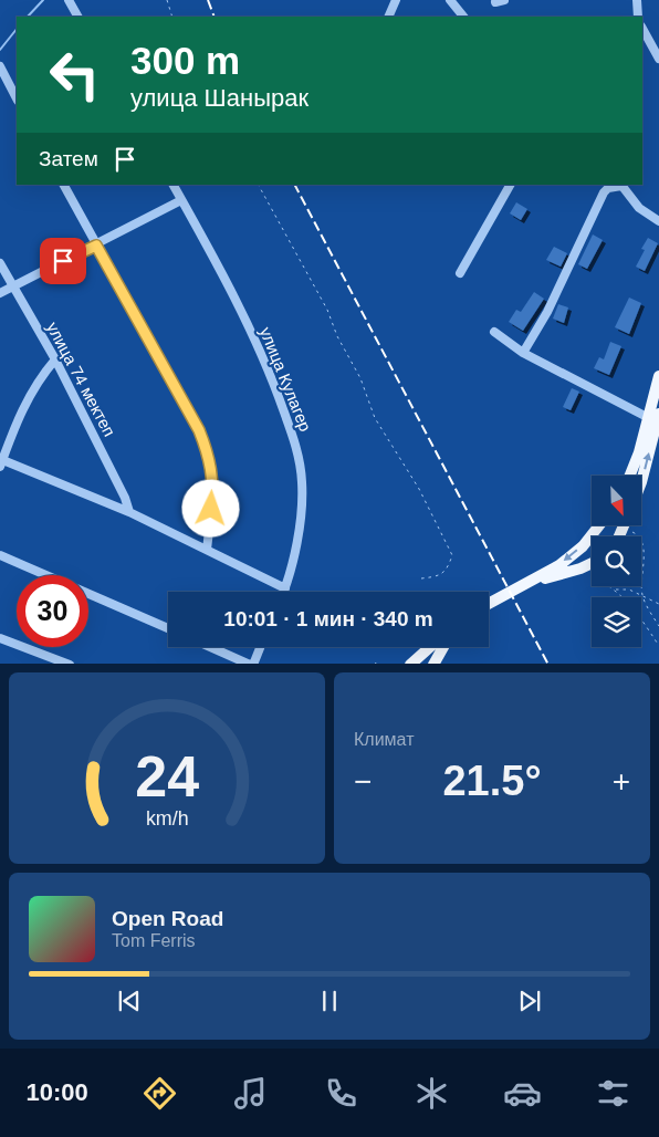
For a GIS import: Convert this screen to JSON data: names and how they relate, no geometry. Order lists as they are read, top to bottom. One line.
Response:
{"streets":{"street":["улица 74 мектеп","улица Кулагер"]},"north":"bottom right","page":{"turn":["300 m","улица Шанырак"],"then":"Затем","limit":"30","trip":"10:01 · 1 мин · 340 m","tile":"Климат","heat":["−","21.5°","+"],"song":["Open Road","Tom Ferris"],"tabs":"10:00","gauge":["24","km/h"]}}
